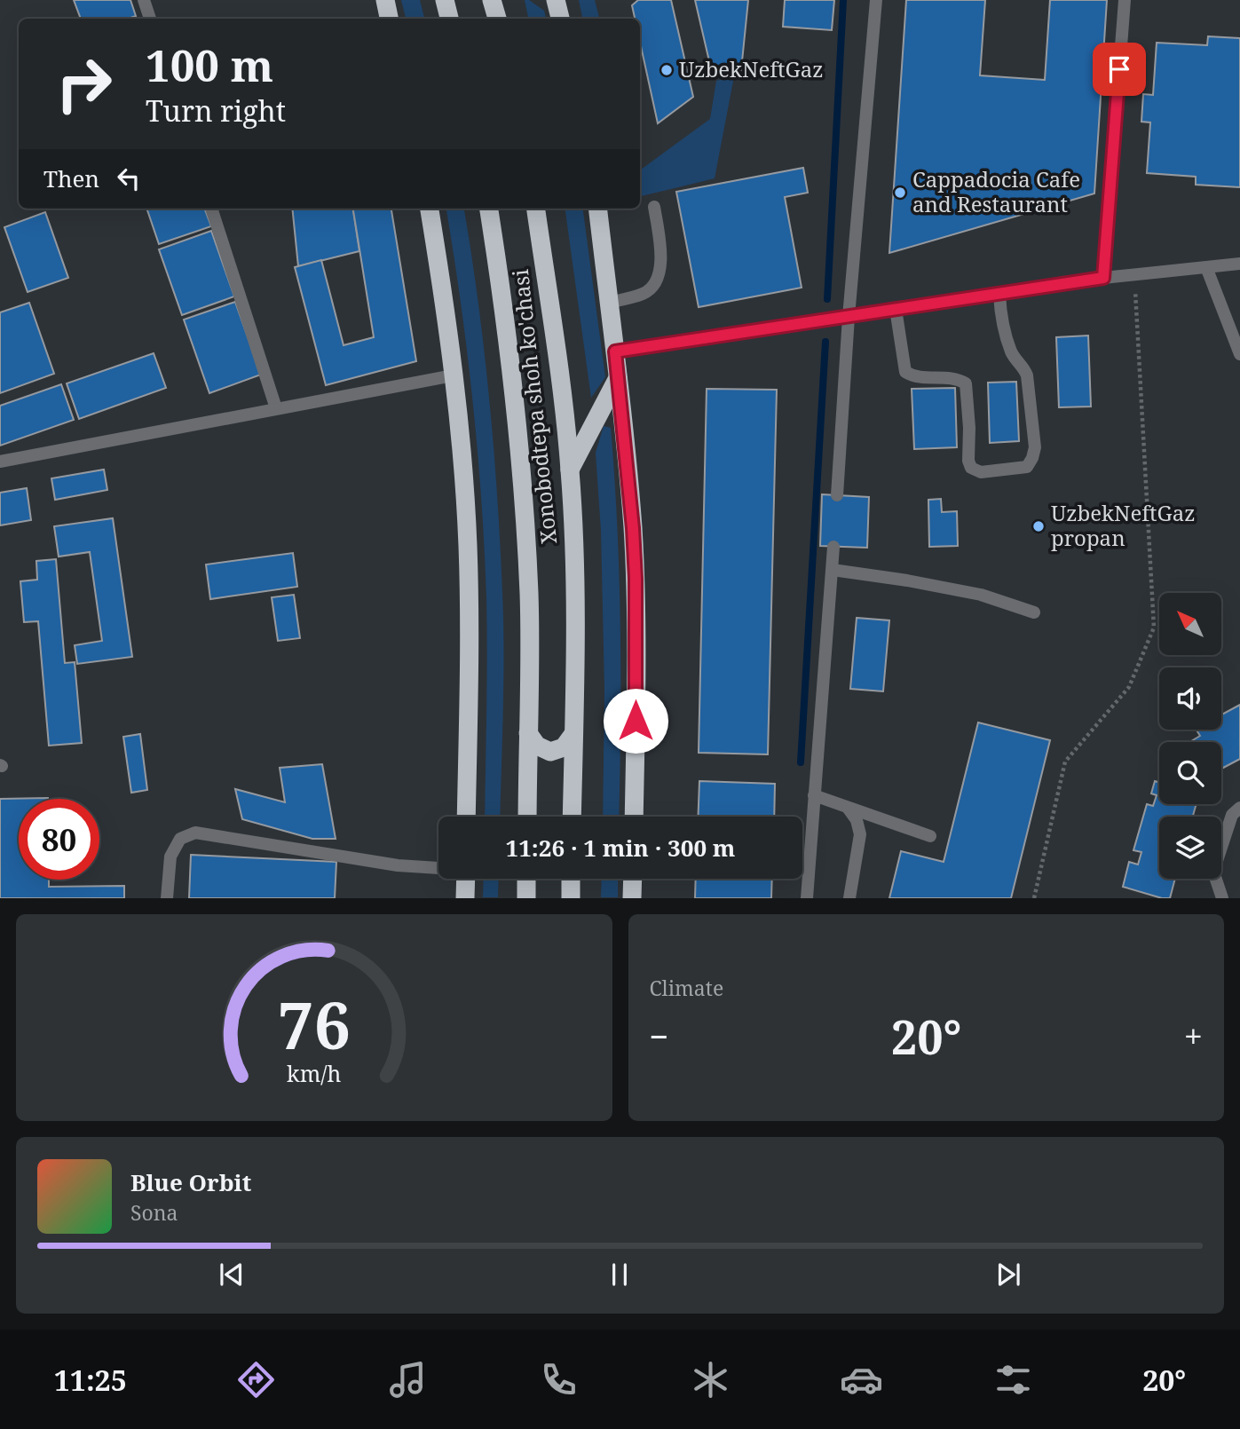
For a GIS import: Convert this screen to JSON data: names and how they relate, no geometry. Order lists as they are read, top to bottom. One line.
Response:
{"streets":{"highway":["Xonobodtepa shoh ko'chasi"]},"places":["UzbekNeftGaz","Cappadocia Cafe and Restaurant","UzbekNeftGaz propan"],"north":"top left","page":{"turn":["100 m","Turn right"],"then":"Then","limit":"80","trip":"11:26 · 1 min · 300 m","tile":"Climate","heat":["−","20°","+"],"song":["Blue Orbit","Sona"],"tabs":["11:25","20°"],"gauge":["76","km/h"]}}
